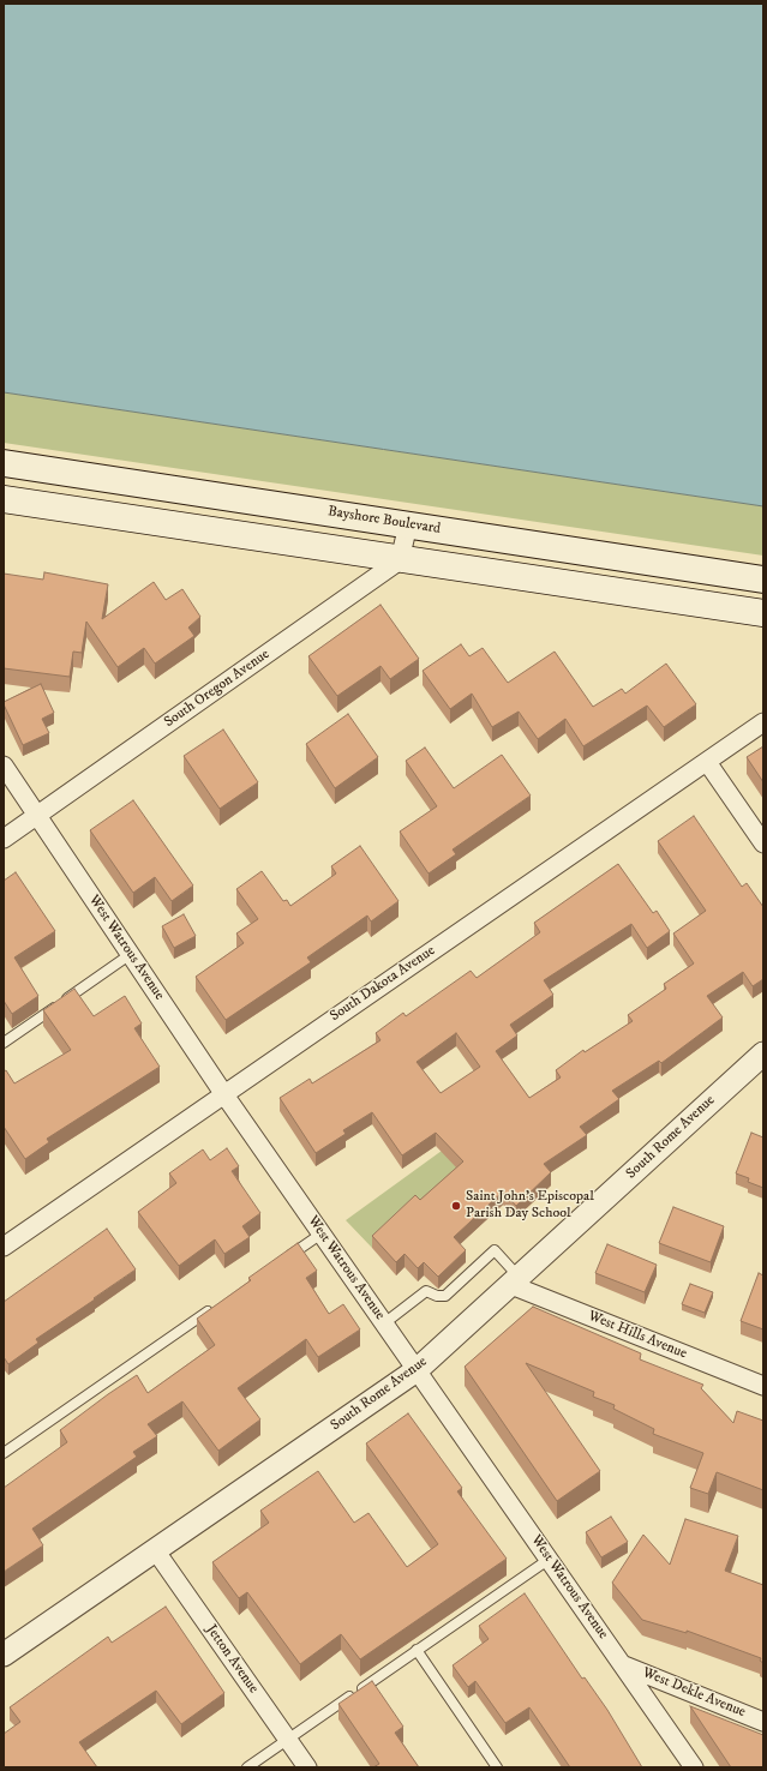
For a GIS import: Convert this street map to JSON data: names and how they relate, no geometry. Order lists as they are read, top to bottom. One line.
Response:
{"streets":{"main road":["Bayshore Boulevard"],"street":["South Oregon Avenue","West Watrous Avenue","South Dakota Avenue","South Rome Avenue","West Hills Avenue","Jetton Avenue","West Dekle Avenue"]},"crossings":[["South Oregon Avenue","West Watrous Avenue"],["West Watrous Avenue","South Dakota Avenue"],["West Watrous Avenue","South Rome Avenue"],["West Watrous Avenue","West Dekle Avenue"],["South Rome Avenue","West Hills Avenue"],["South Rome Avenue","Jetton Avenue"]],"places":["Saint John's Episcopal Parish Day School"]}
